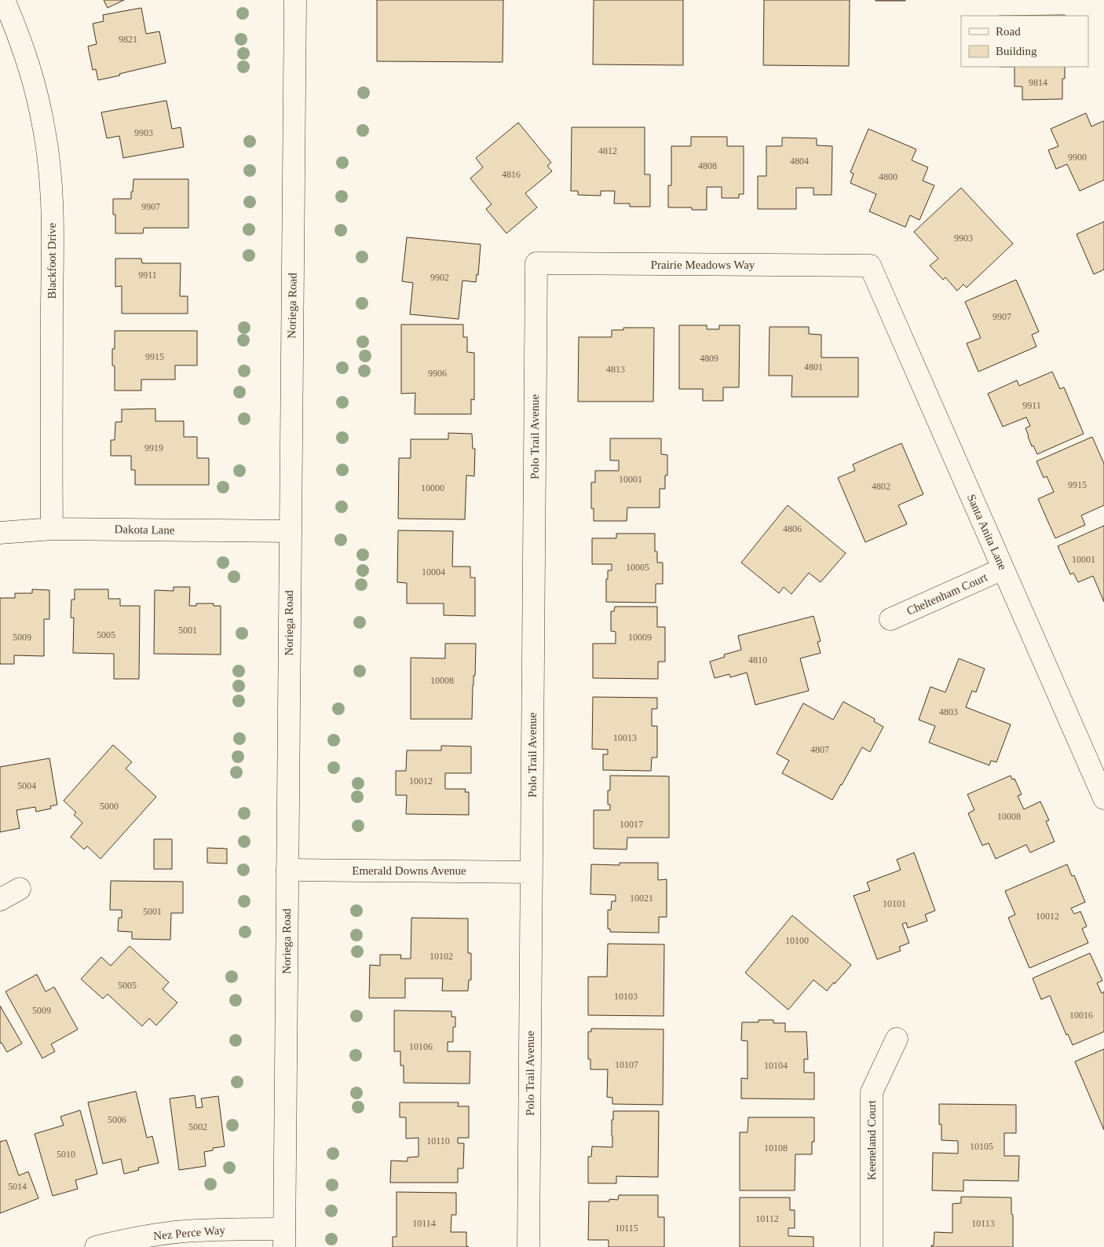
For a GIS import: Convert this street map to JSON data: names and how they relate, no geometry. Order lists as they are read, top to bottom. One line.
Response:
{"streets":{"street":["Blackfoot Drive","Prairie Meadows Way","Noriega Road","Polo Trail Avenue","Dakota Lane","Santa Anita Lane","Cheltenham Court","Emerald Downs Avenue","Keeneland Court","Nez Perce Way"]},"crossings":[["Blackfoot Drive","Dakota Lane"],["Prairie Meadows Way","Polo Trail Avenue"],["Prairie Meadows Way","Santa Anita Lane"],["Noriega Road","Dakota Lane"],["Noriega Road","Emerald Downs Avenue"],["Noriega Road","Nez Perce Way"],["Polo Trail Avenue","Emerald Downs Avenue"],["Santa Anita Lane","Cheltenham Court"]],"house_numbers":["9821","9814","9903","4812","9900","4804","4808","4816","4800","9907","9903","9911","9902","9907","9915","4809","4801","4813","9906","9911","9919","10001","9915","4802","10000","4806","10001","10005","10004","5001","5005","5009","10009","4810","10008","4803","10013","4807","10012","5004","5000","10008","10017","10021","10101","5001","10012","10100","10102","5005","10103","5009","10016","10106","10107","10104","5006","5002","10110","10105","10108","5010","5014","10112","10114","10113","10115"],"legend":["Road","Building"]}
